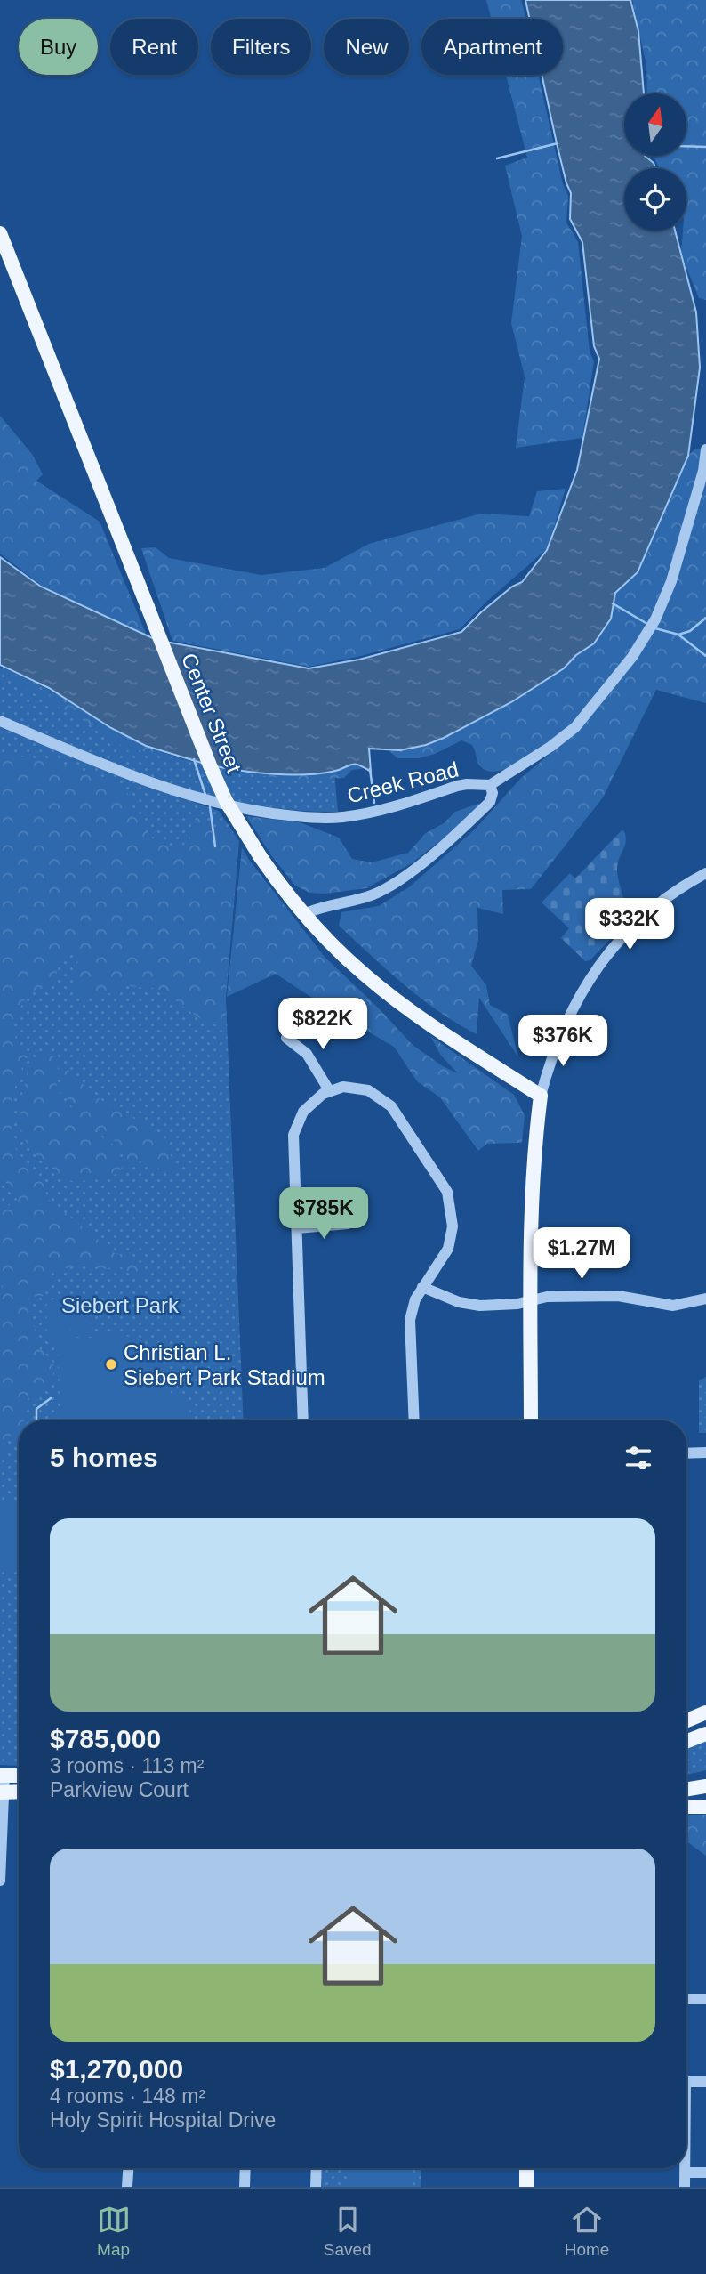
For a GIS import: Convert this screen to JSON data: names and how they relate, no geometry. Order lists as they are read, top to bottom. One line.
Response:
{"streets":{"main road":["Center Street"],"street":["Creek Road"]},"parks":["Siebert Park"],"places":["Christian L. Siebert Park Stadium"],"north":"top","page":{"chip":["Buy","Rent","Filters","New","Apartment"],"price":["$332K","$822K","$376K","$785K","$1.27M"],"heading":"5 homes","list":[{"name":"$785,000","note":"3 rooms · 113 m² · Parkview Court"},{"name":"$1,270,000","note":"4 rooms · 148 m² · Holy Spirit Hospital Drive"}],"tabs":["Map","Saved","Home"]}}
